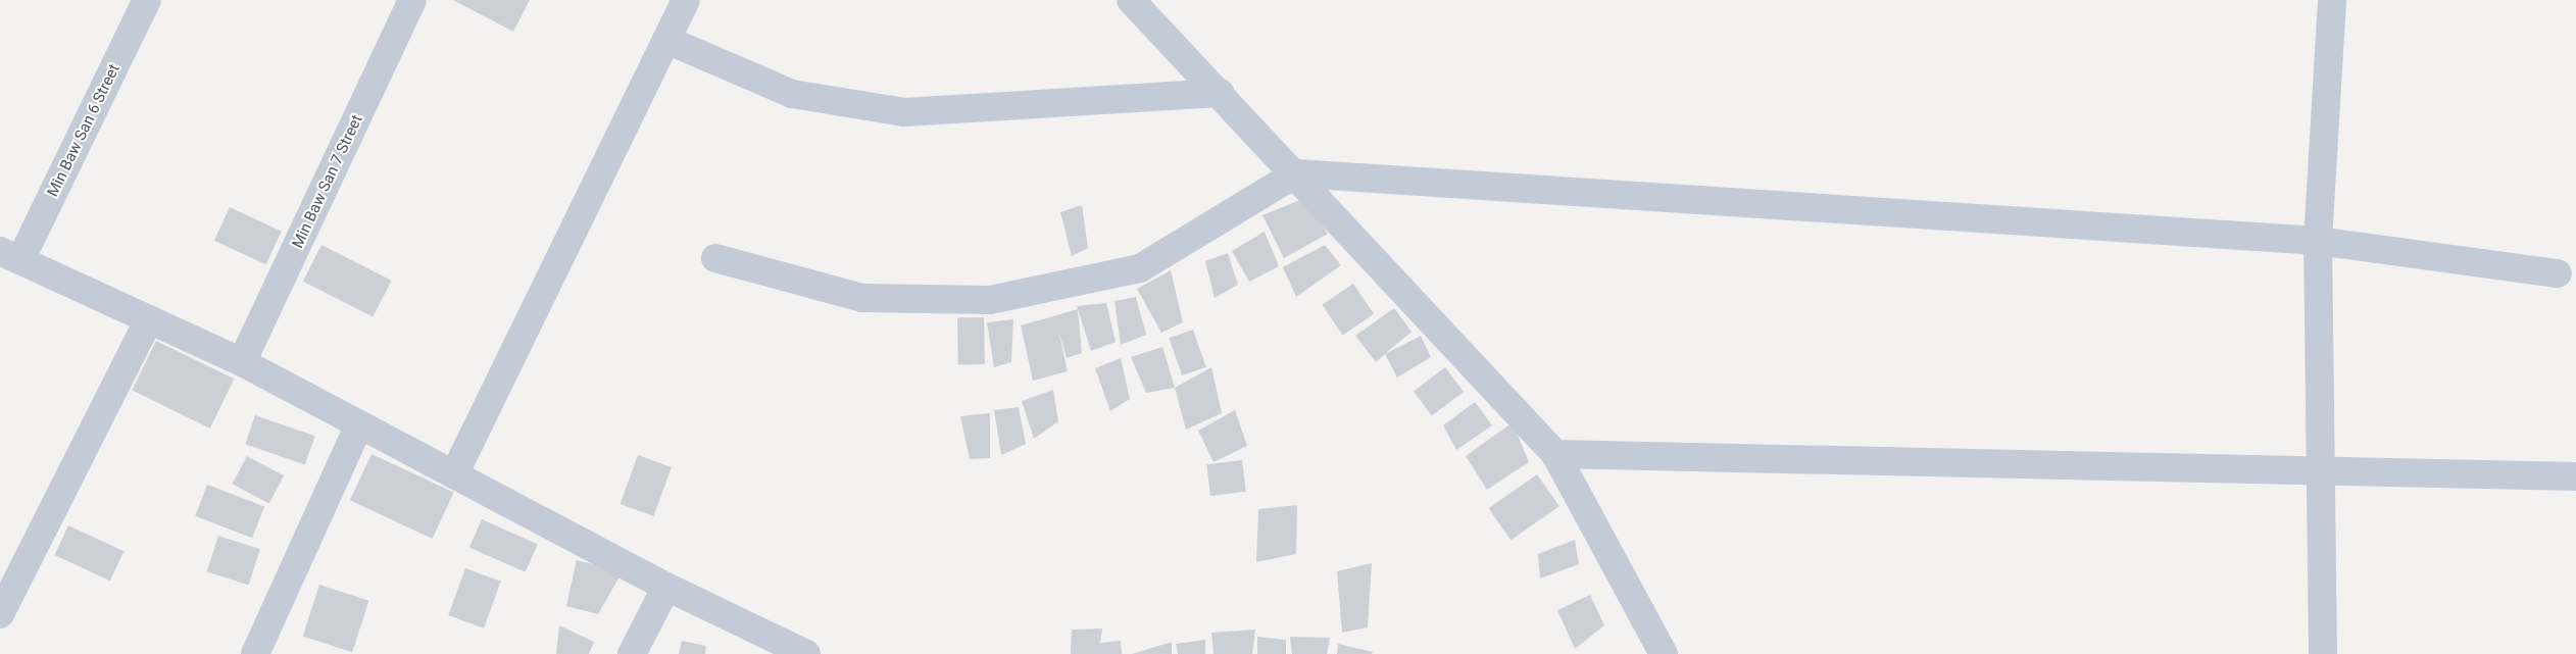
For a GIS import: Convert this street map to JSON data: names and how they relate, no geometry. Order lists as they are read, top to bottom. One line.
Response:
{"streets":{"street":["Min Baw San 6 Street","Min Baw San 7 Street"]}}
